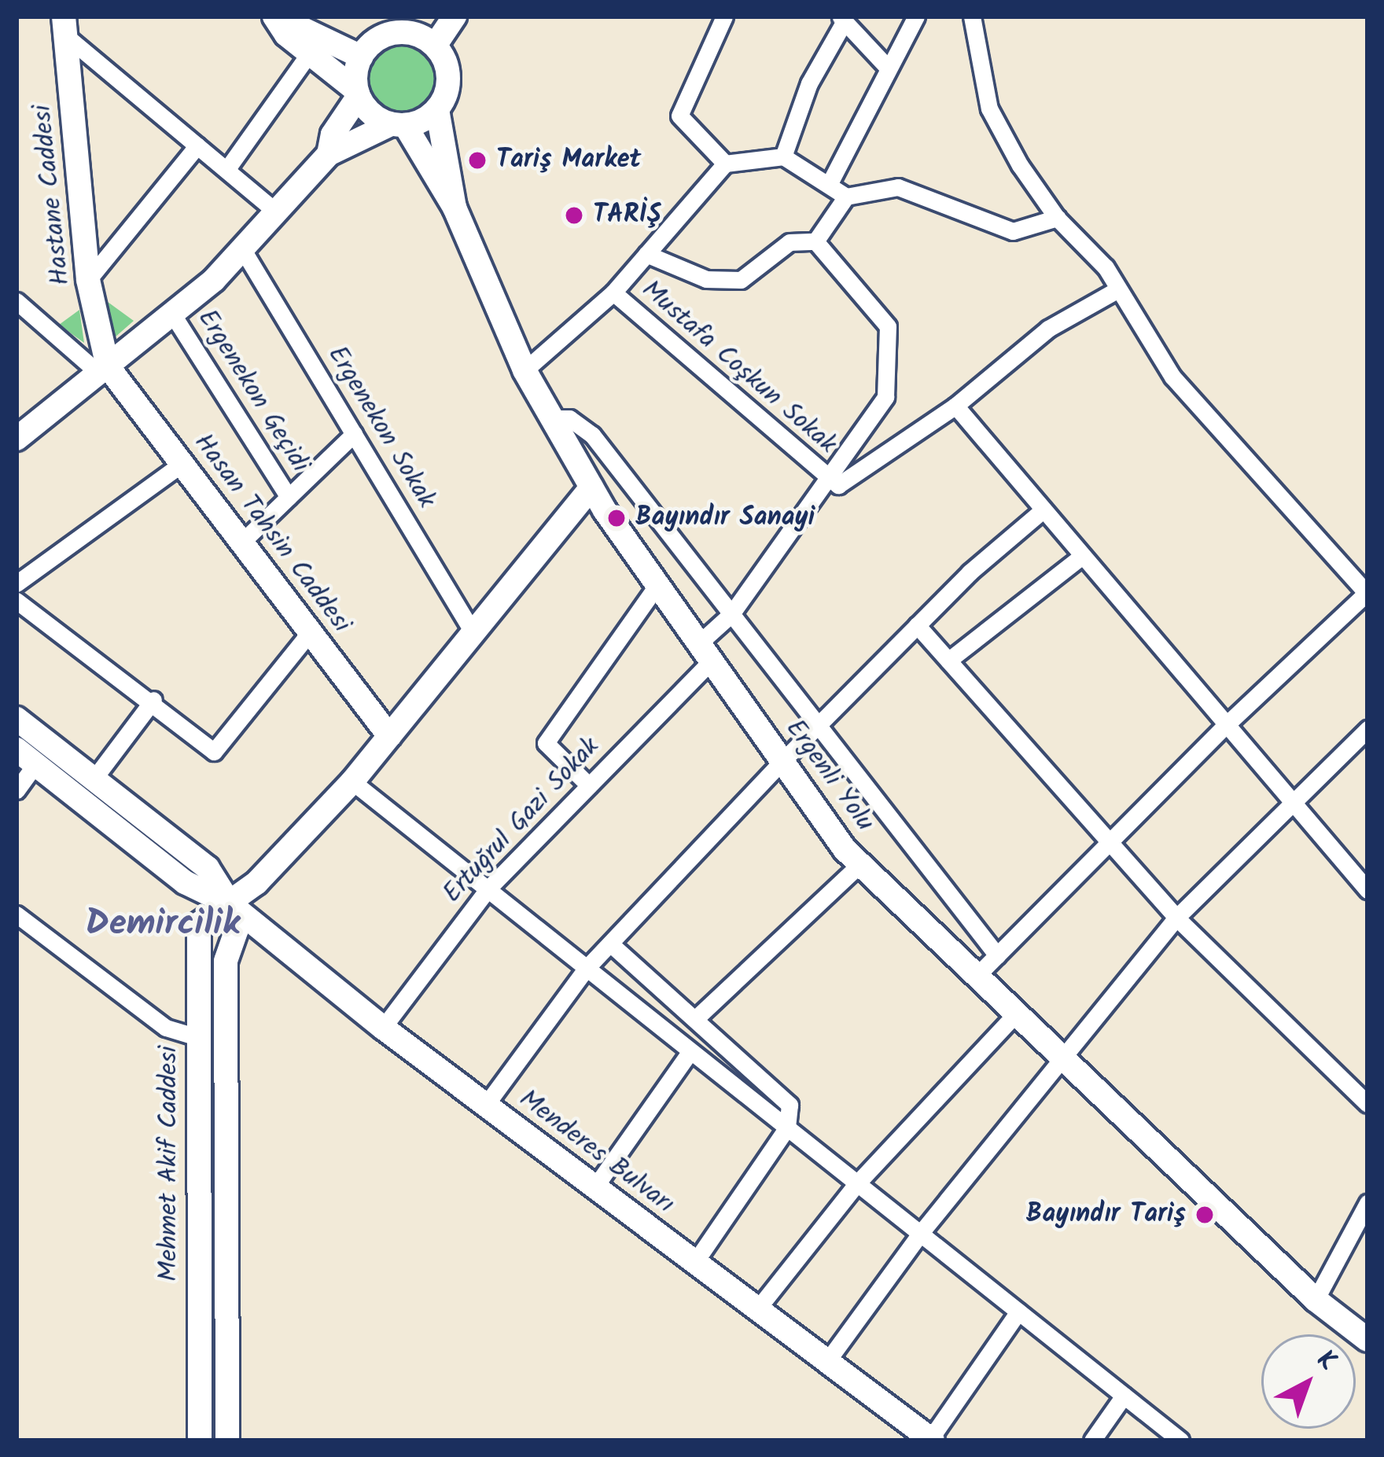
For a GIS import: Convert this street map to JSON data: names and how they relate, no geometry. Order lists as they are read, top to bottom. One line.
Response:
{"streets":{"street":["Hastane Caddesi","Mustafa Coşkun Sokak","Ergenekon Geçidi","Ergenekon Sokak","Hasan Tahsin Caddesi","Ergenli Yolu","Ertuğrul Gazi Sokak","Menderes Bulvarı","Mehmet Akif Caddesi"]},"crossings":[["Hastane Caddesi","Hasan Tahsin Caddesi"],["Mustafa Coşkun Sokak","Ertuğrul Gazi Sokak"],["Ergenekon Geçidi","Ergenekon Sokak"],["Ergenekon Geçidi","Hasan Tahsin Caddesi"],["Ergenekon Sokak","Mehmet Akif Caddesi"],["Hasan Tahsin Caddesi","Mehmet Akif Caddesi"],["Ergenli Yolu","Ertuğrul Gazi Sokak"],["Ergenli Yolu","Mehmet Akif Caddesi"],["Ertuğrul Gazi Sokak","Menderes Bulvarı"],["Menderes Bulvarı","Mehmet Akif Caddesi"]],"districts":["Demircilik"],"places":["Tariş Market","TARİŞ","Bayındır Sanayi","Bayındır Tariş"],"north":"top right"}
